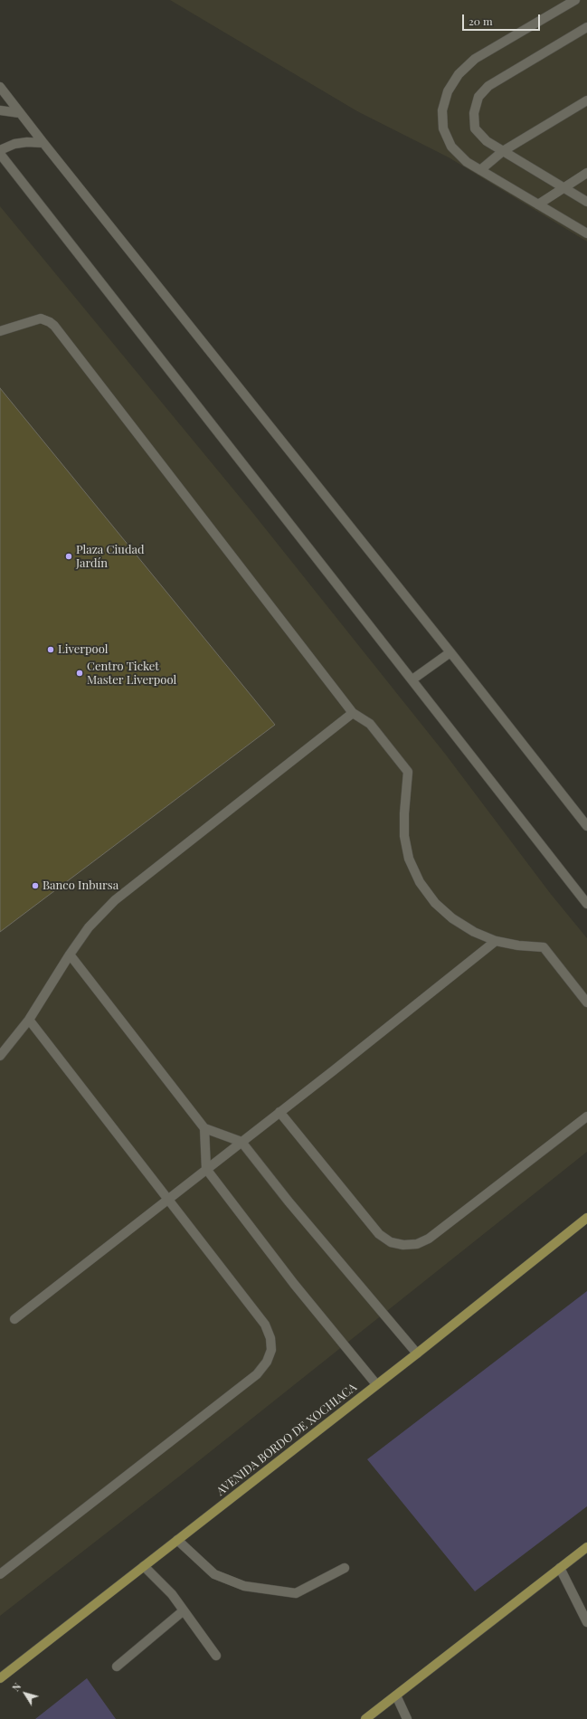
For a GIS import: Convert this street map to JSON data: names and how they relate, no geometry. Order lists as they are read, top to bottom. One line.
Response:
{"streets":{"main road":["AVENIDA BORDO DE XOCHIACA"]},"places":["Plaza Ciudad Jardín","Liverpool","Centro Ticket Master Liverpool","Banco Inbursa"],"scale_bar":"20 m","north":"top left"}
